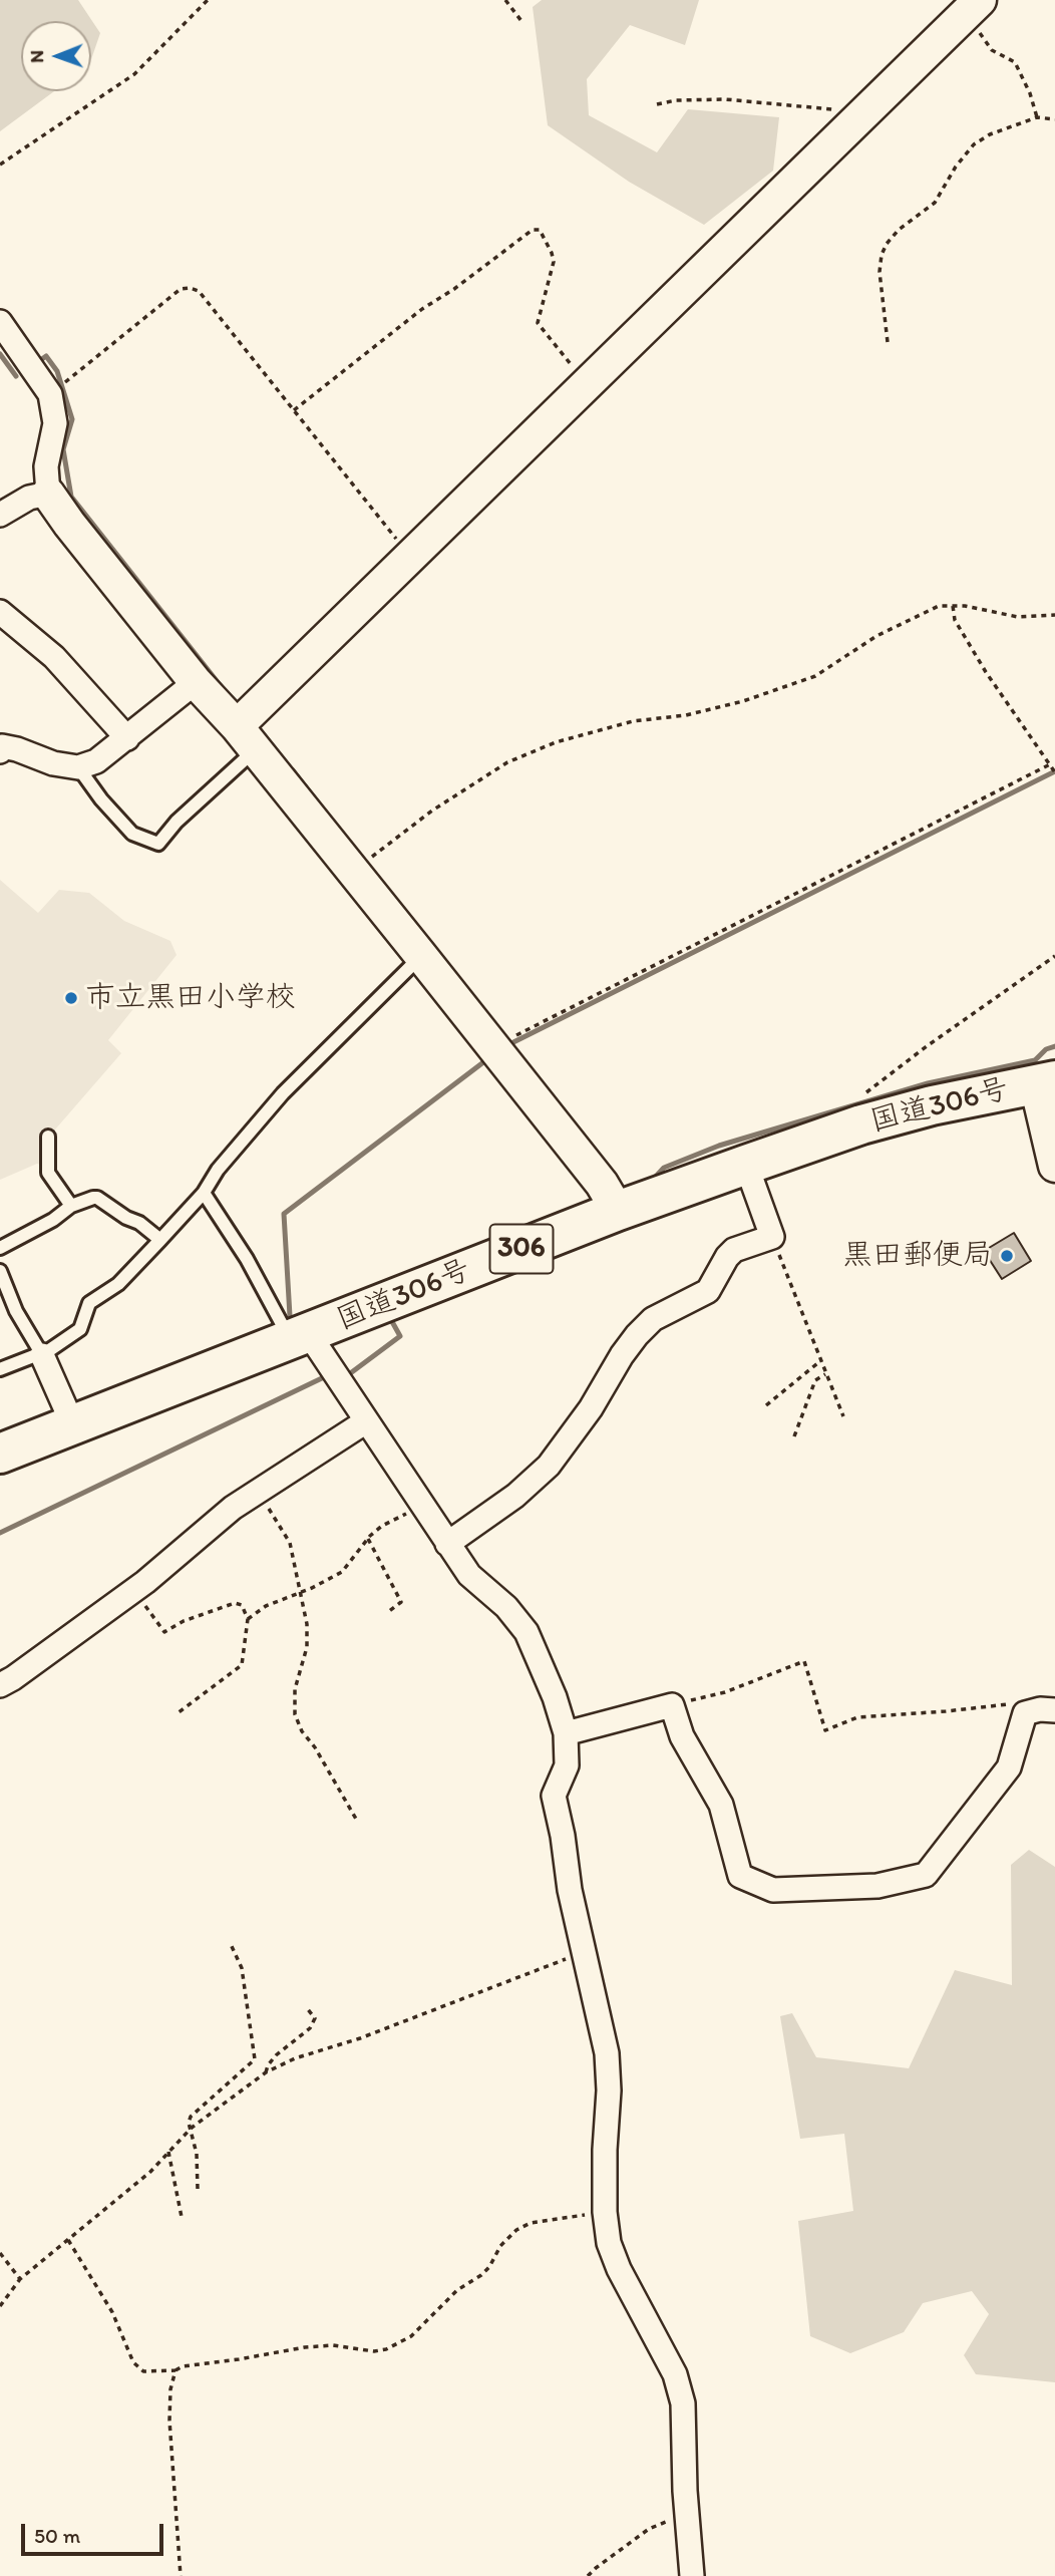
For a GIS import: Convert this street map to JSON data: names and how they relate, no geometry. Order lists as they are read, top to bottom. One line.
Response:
{"streets":{"highway":["国道306号","306"]},"places":["市立黒田小学校","黒田郵便局"],"scale_bar":"50 m","north":"left"}
